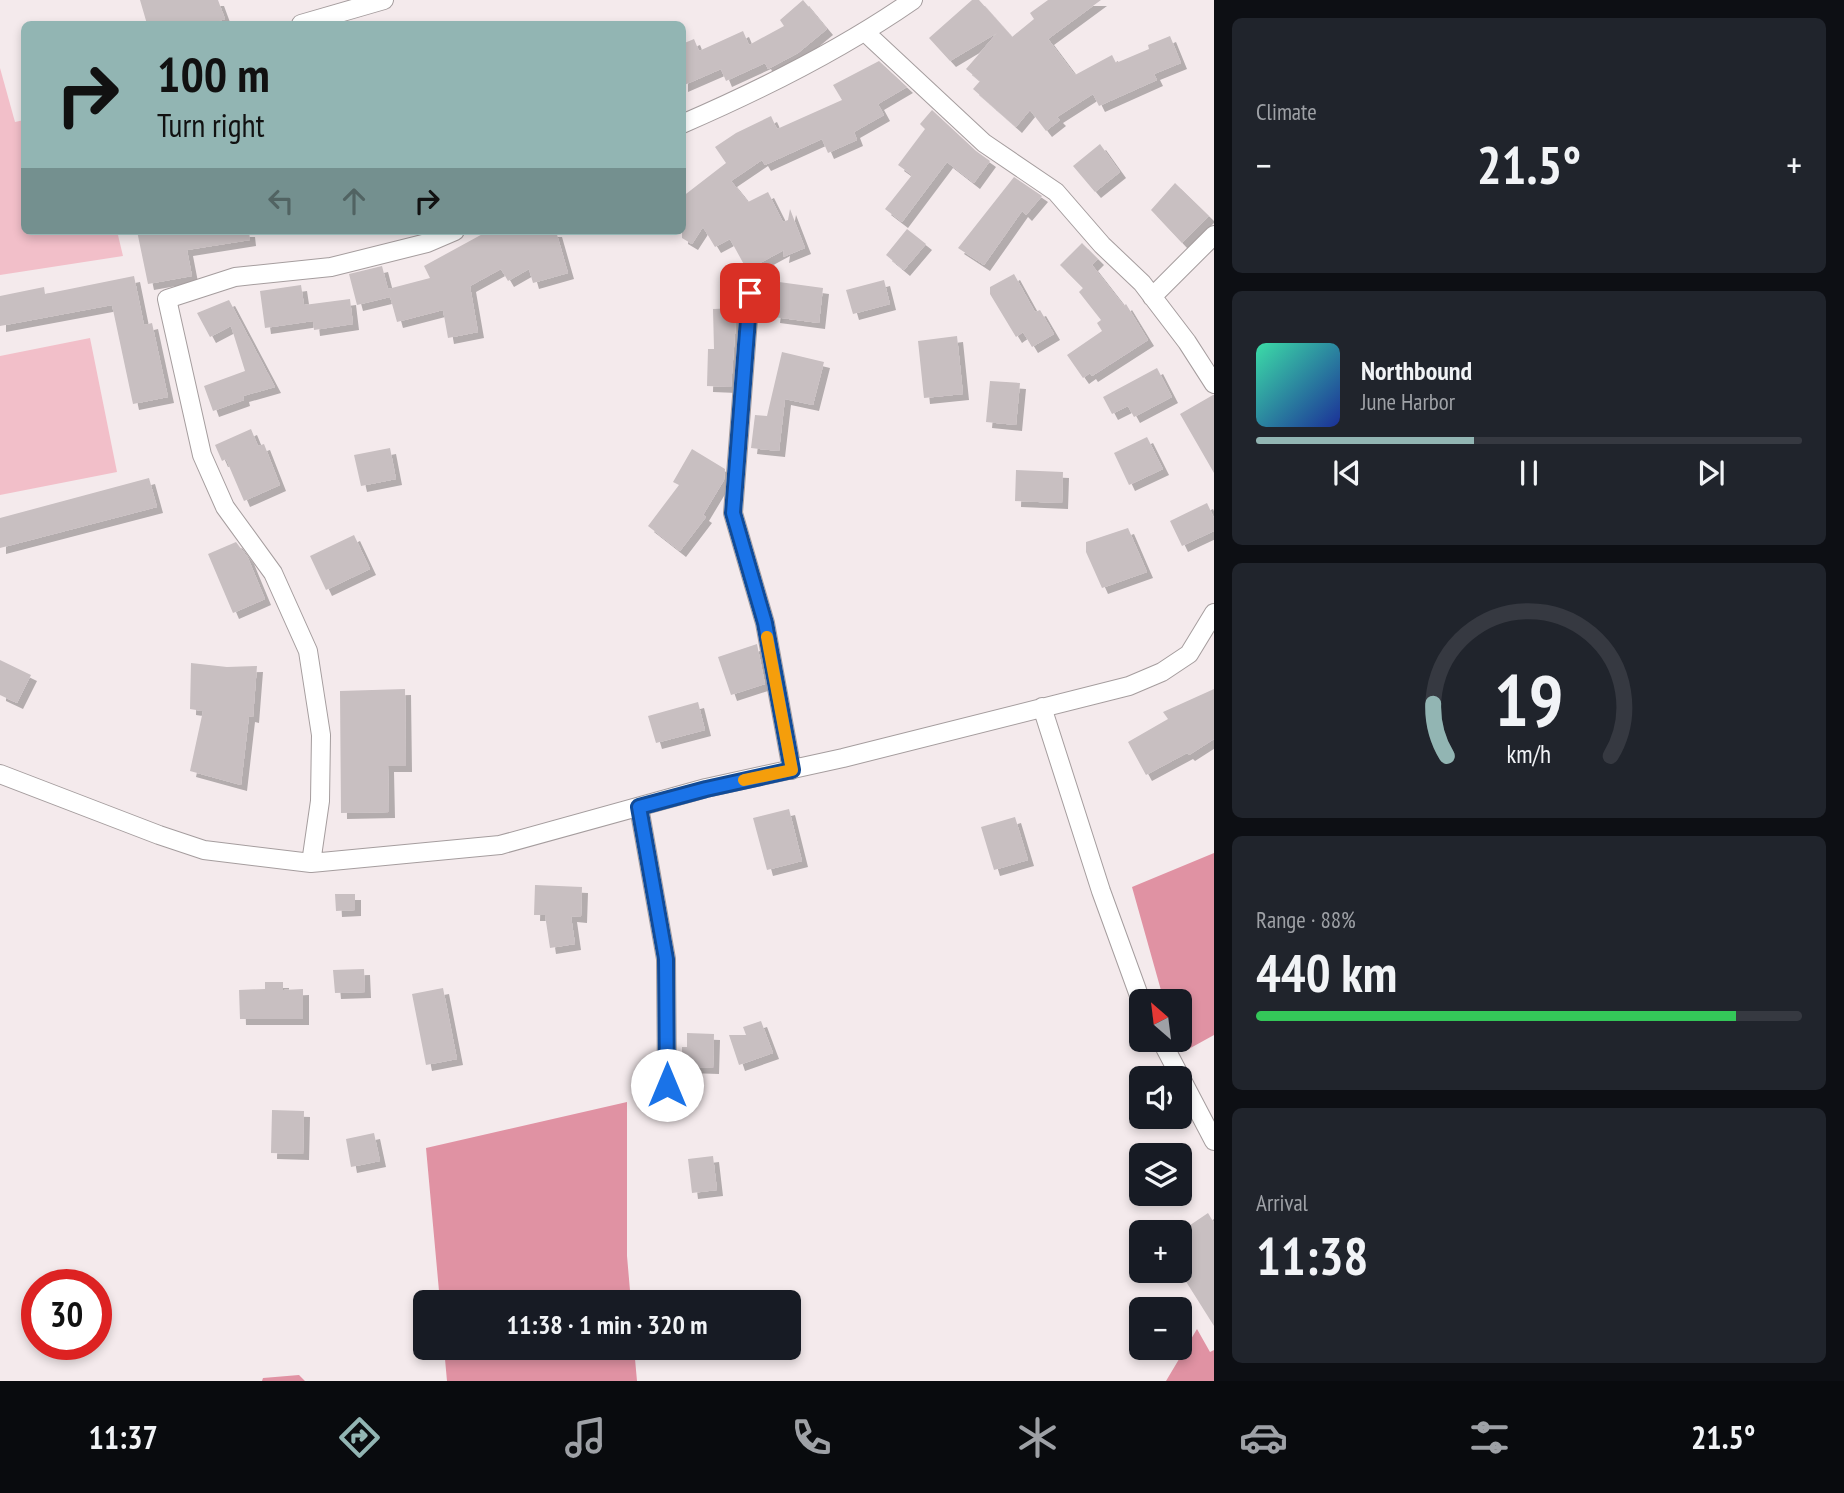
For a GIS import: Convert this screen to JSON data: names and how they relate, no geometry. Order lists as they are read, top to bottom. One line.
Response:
{"north":"top left","page":{"tile":["Climate",["Range · 88%","440 km"],["Arrival","11:38"]],"turn":["100 m","Turn right"],"heat":["−","21.5°","+"],"song":["Northbound","June Harbor"],"map_buttons":["+","−"],"limit":"30","trip":"11:38 · 1 min · 320 m","tabs":["11:37","21.5°"],"gauge":["19","km/h"]}}
